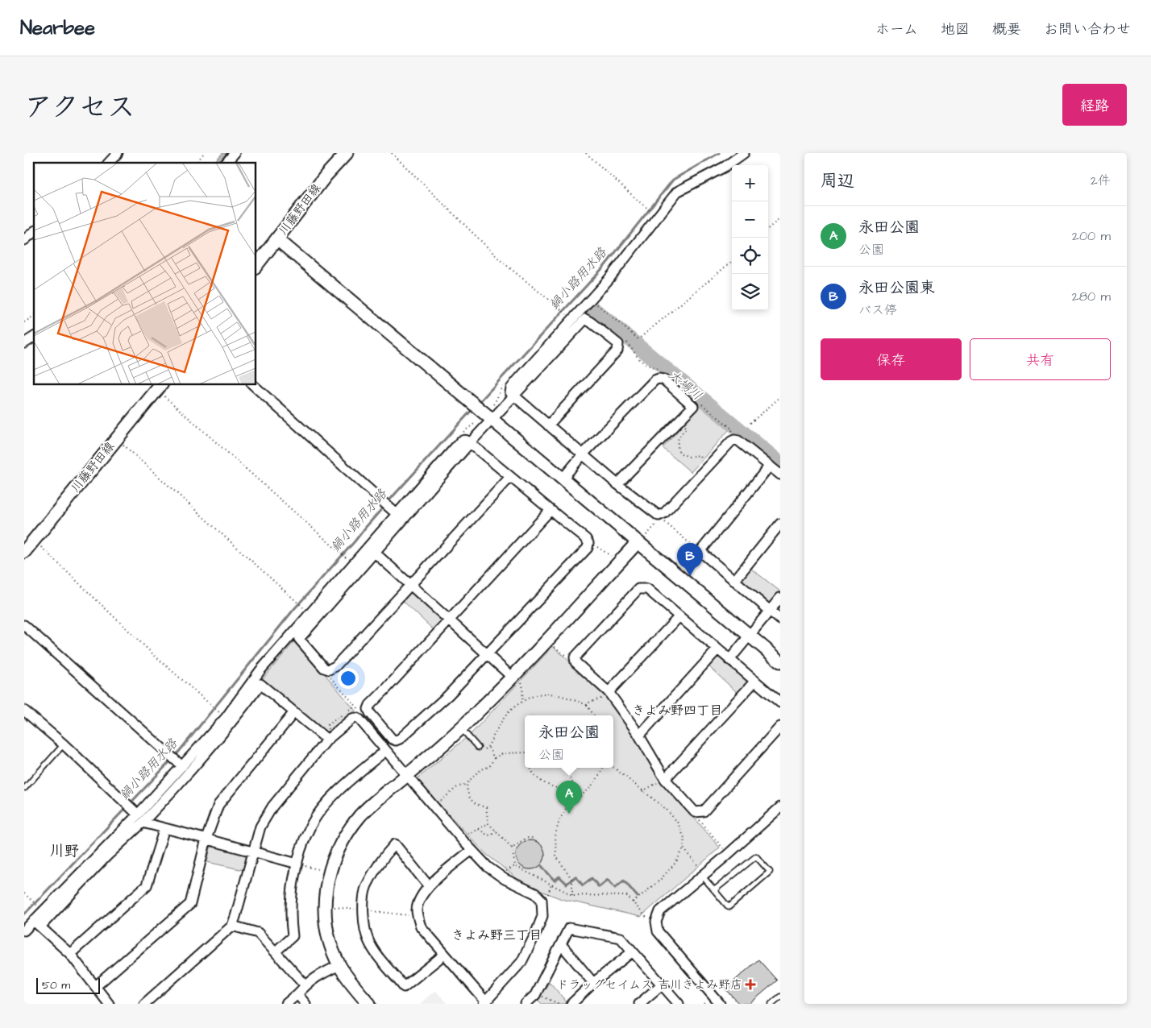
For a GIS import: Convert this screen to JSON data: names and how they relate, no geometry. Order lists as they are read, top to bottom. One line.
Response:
{"streets":{"street":["川藤野田線"]},"districts":["きよみ野四丁目","川野","きよみ野三丁目"],"water":["鍋小路用水路","大場川"],"places":{"health":["ドラッグセイムス 吉川きよみ野店"]},"scale_bar":"50 m","page":{"header":"Nearbee","nav":["ホーム","地図","概要","お問い合わせ"],"title":"アクセス","buttons":["経路",["保存","共有"]],"heading":["周辺","2件"],"map_buttons":["+","−"],"list":[{"mark":"A","name":"永田公園","note":"公園","value":"200 m"},{"mark":"B","name":"永田公園東","note":"バス停","value":"280 m"}],"pins":["B","A"],"popup":["永田公園","公園"],"scale":"50 m"}}
